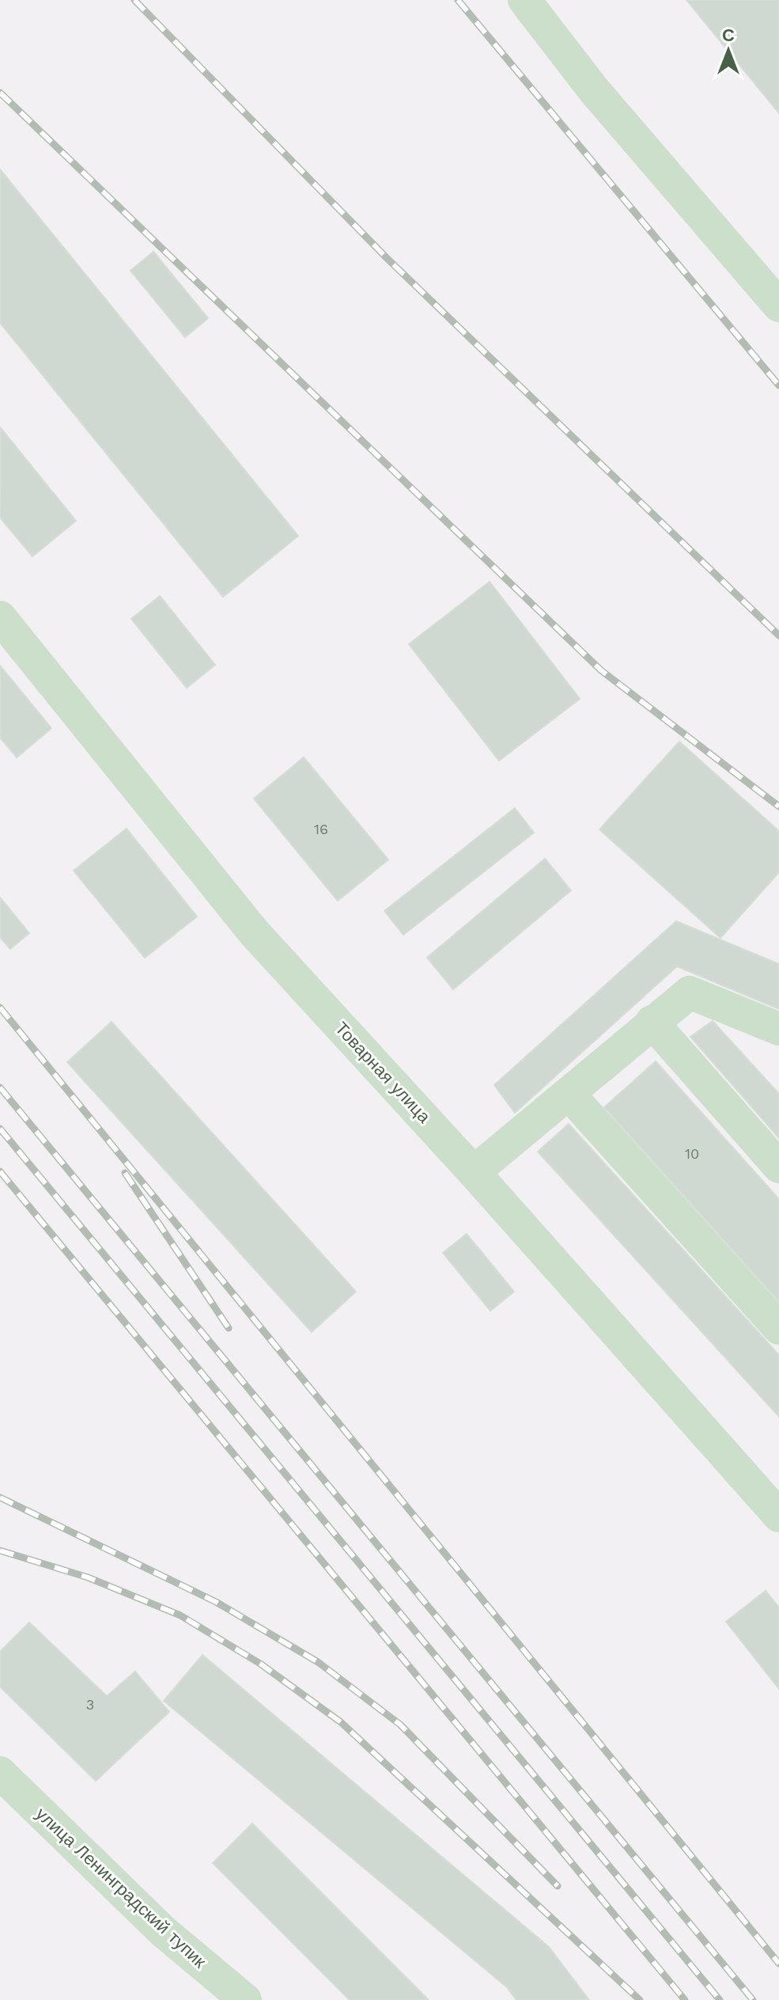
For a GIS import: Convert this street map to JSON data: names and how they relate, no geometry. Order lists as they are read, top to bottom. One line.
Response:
{"streets":{"street":["Товарная улица","улица Ленинградский тупик"]},"house_numbers":["16","10","3"],"north":"top"}
